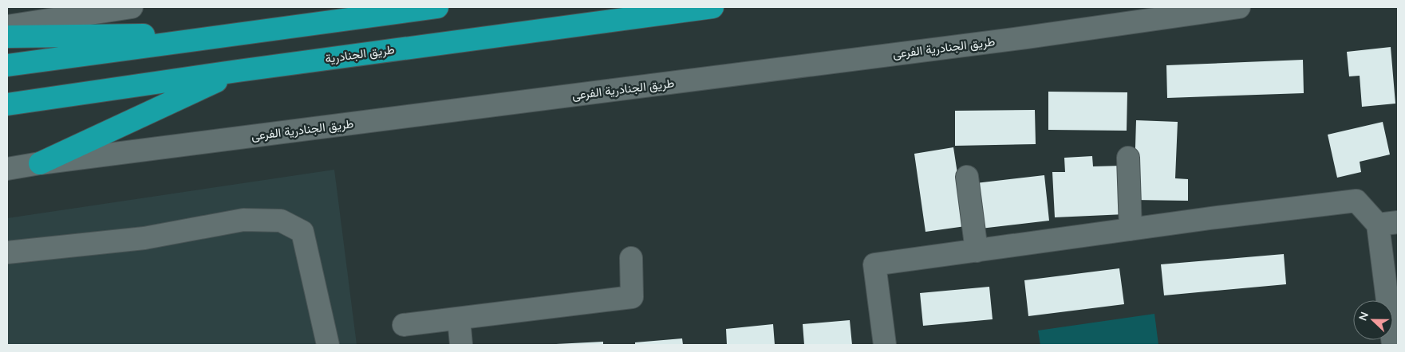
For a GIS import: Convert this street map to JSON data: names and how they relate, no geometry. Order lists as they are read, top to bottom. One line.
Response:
{"streets":{"highway":["طريق الجنادرية"],"street":["طريق الجنادرية الفرعى"]},"north":"left"}
